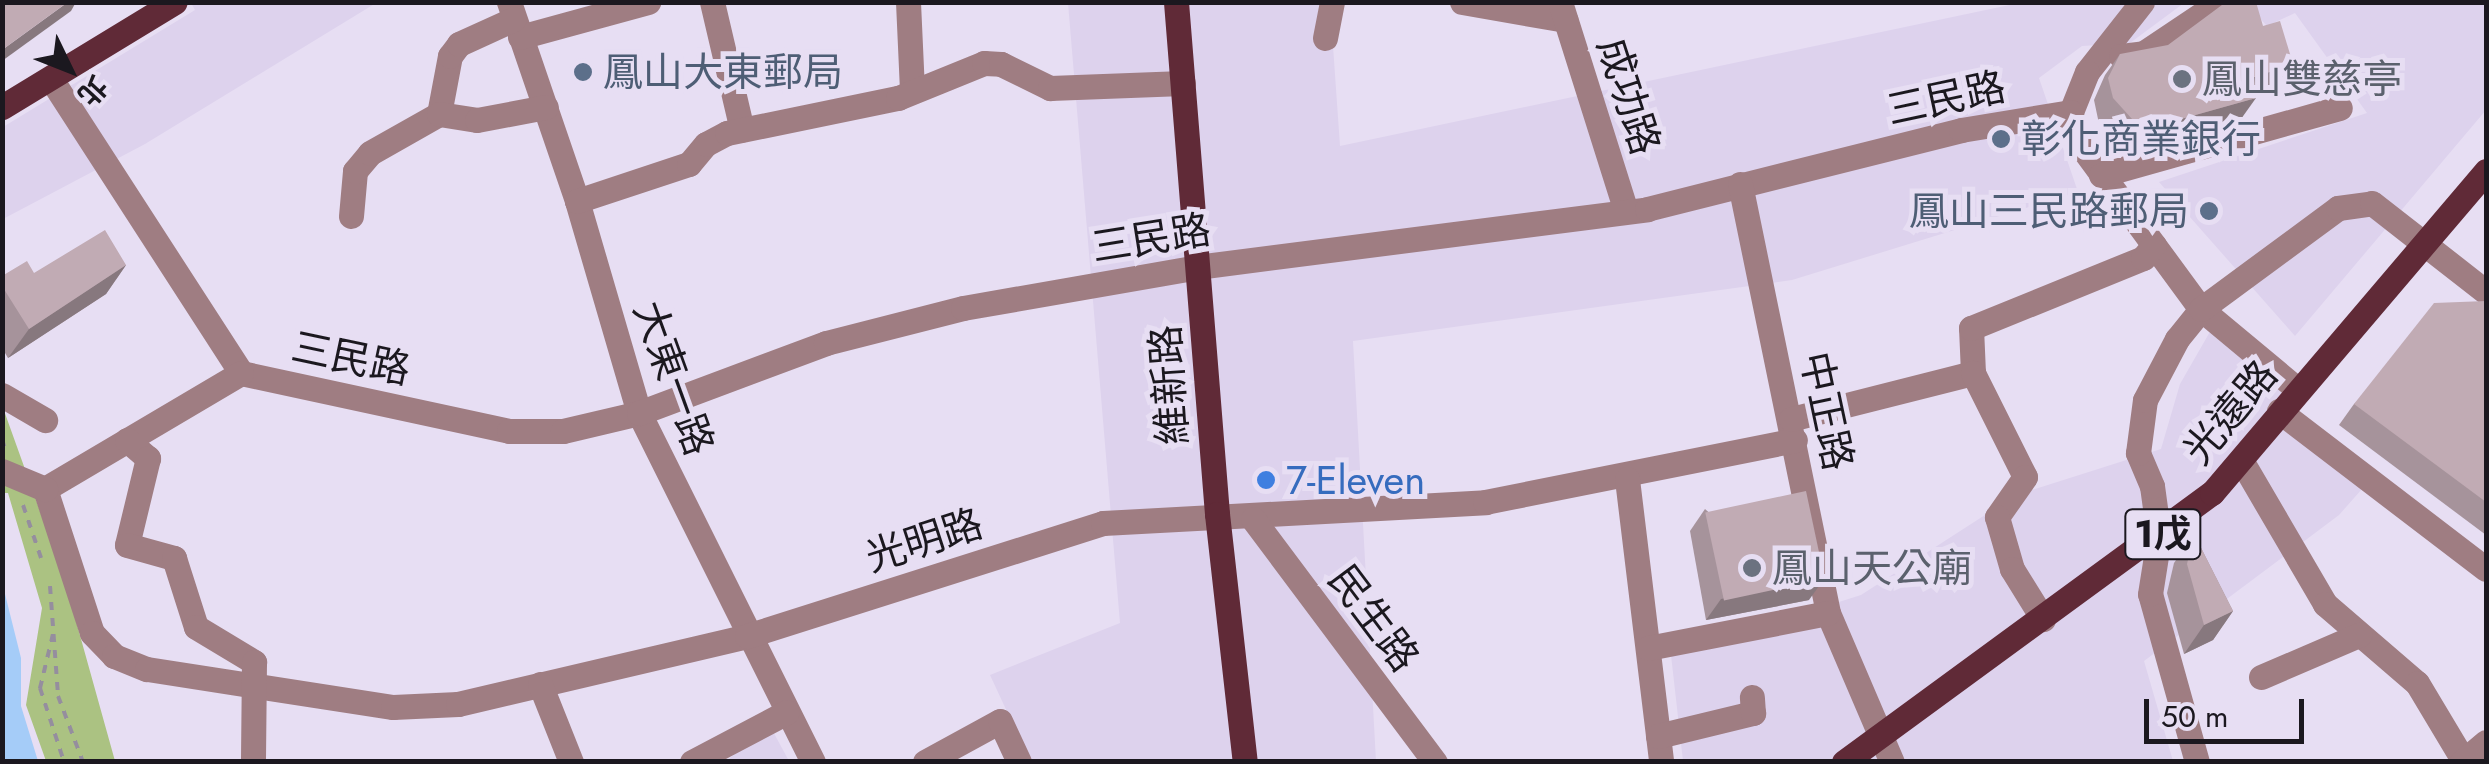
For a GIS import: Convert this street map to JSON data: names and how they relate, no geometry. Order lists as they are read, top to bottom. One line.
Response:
{"streets":{"main road":["維新路","光遠路","1戊"],"street":["成功路","三民路","大東一路","中正路","光明路","民生路"]},"crossings":[["成功路","三民路"],["三民路","大東一路"],["三民路","維新路"],["三民路","中正路"],["大東一路","光明路"],["維新路","光明路"],["中正路","光遠路"],["中正路","光明路"],["光明路","民生路"]],"places":["鳳山大東郵局","鳳山雙慈亭","彰化商業銀行","鳳山三民路郵局","7-Eleven","鳳山天公廟"],"scale_bar":"50 m","north":"bottom right"}
